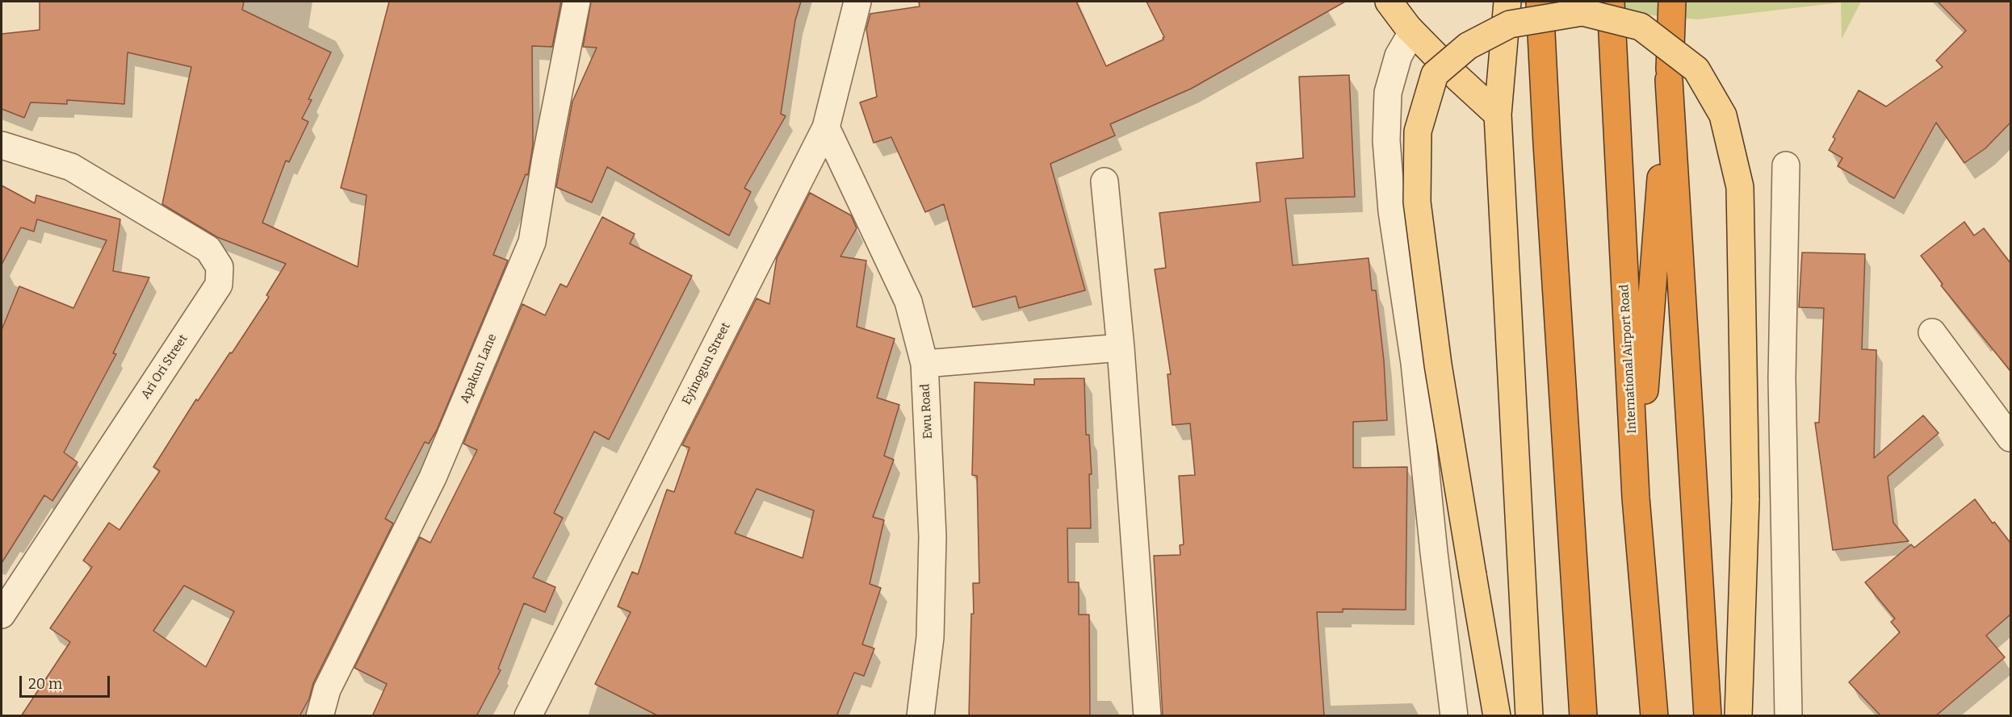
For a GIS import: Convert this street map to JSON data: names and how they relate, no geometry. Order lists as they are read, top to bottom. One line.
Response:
{"streets":{"highway":["International Airport Road"],"street":["Eyinogun Street","Ari Ori Street","Apakun Lane","Ewu Road"]},"crossings":[["Eyinogun Street","Ewu Road"]],"scale_bar":"20 m"}
